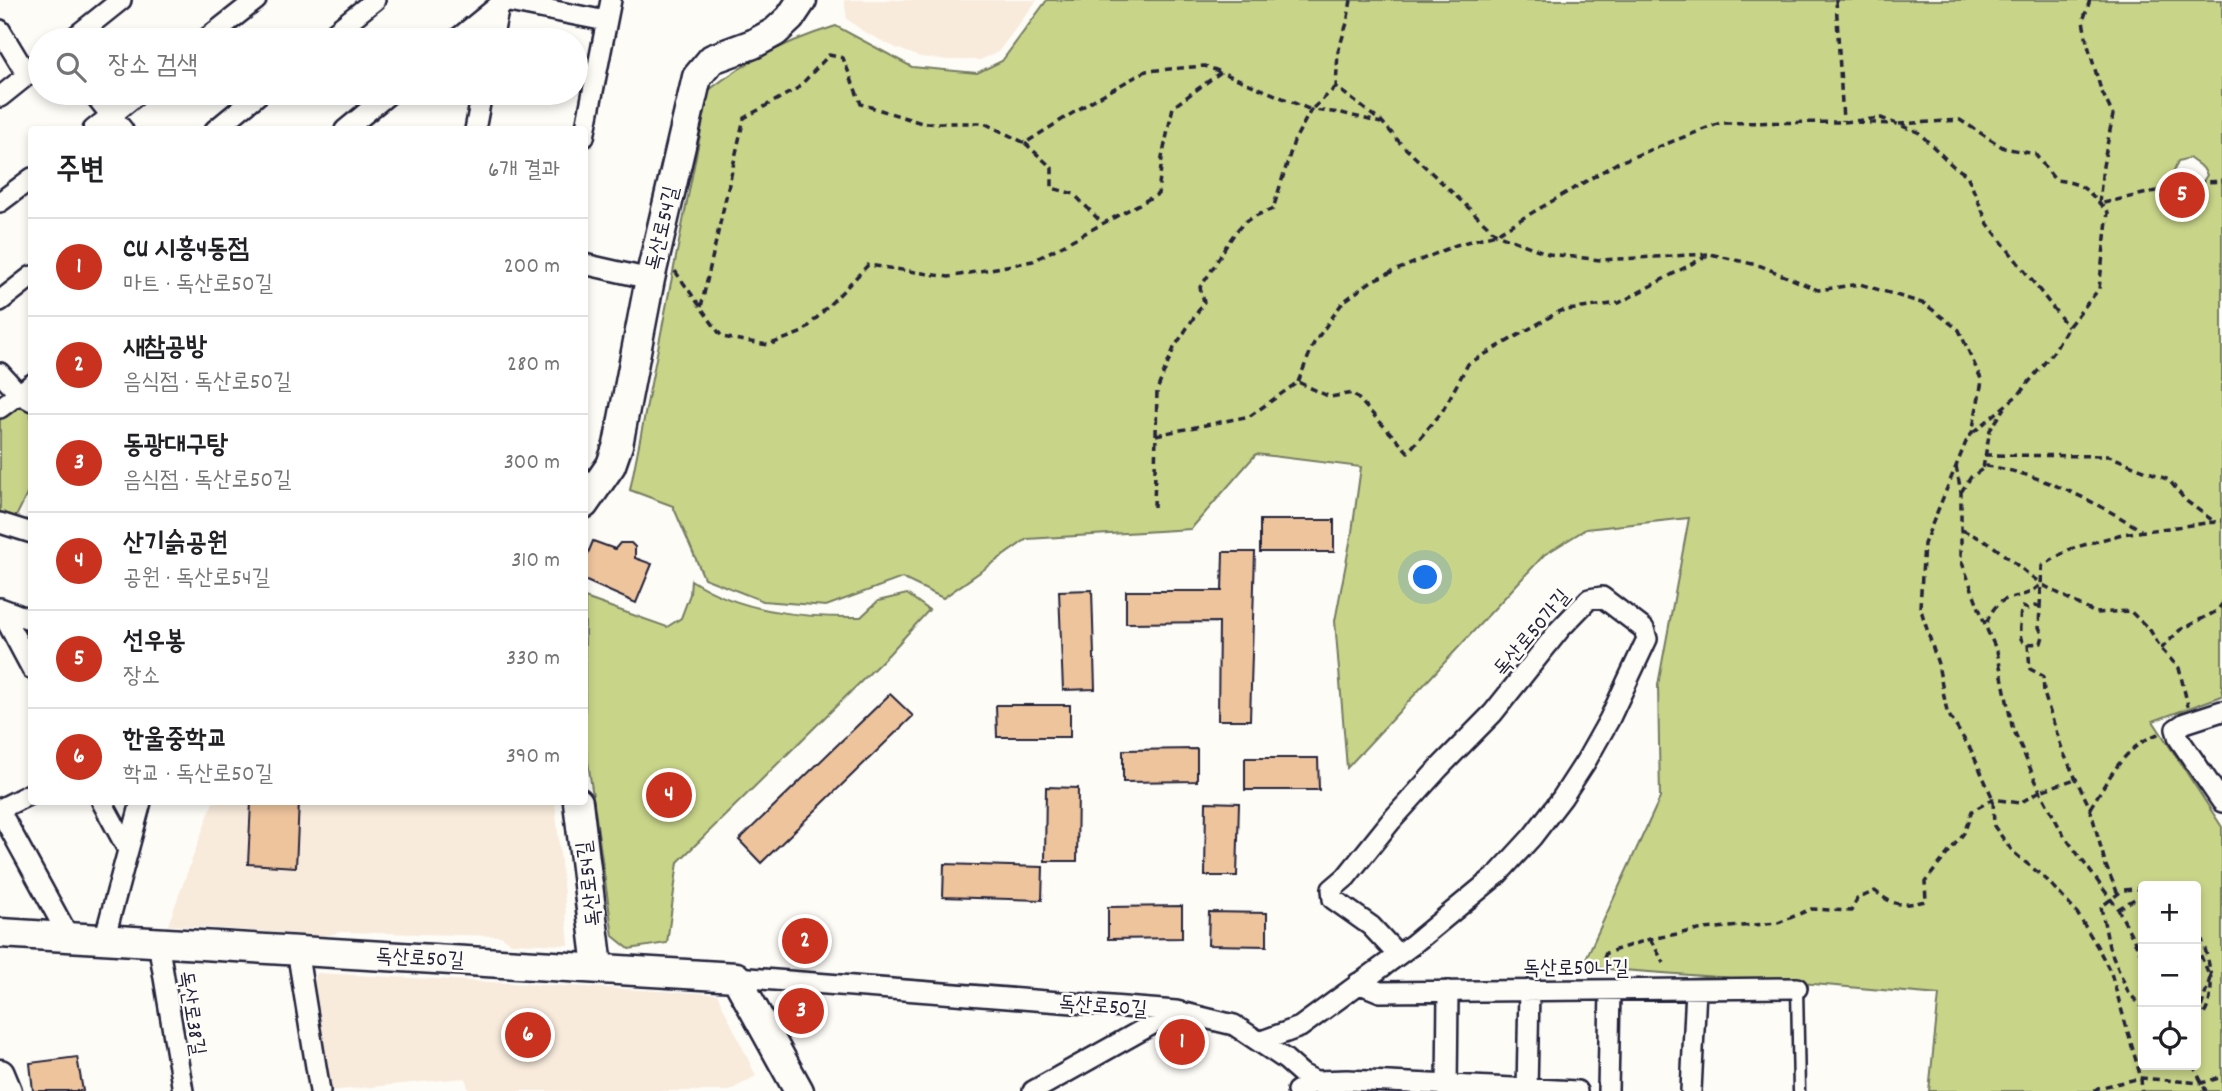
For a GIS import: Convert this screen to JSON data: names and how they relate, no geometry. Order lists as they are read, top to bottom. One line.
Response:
{"streets":{"street":["독산로54길","독산로50가길","독산로50길","독산로50나길","독산로38길"]},"crossings":[["독산로54길","독산로50길"],["독산로50가길","독산로50길"],["독산로50가길","독산로50나길"],["독산로50길","독산로38길"]],"page":{"search":"장소 검색","heading":["주변","6개 결과"],"pins":["5","4","2","3","6","1"],"list":[{"mark":"1","name":"CU 시흥4동점","note":"마트 · 독산로50길","value":"200 m"},{"mark":"2","name":"새참공방","note":"음식점 · 독산로50길","value":"280 m"},{"mark":"3","name":"동광대구탕","note":"음식점 · 독산로50길","value":"300 m"},{"mark":"4","name":"산기슭공원","note":"공원 · 독산로54길","value":"310 m"},{"mark":"5","name":"선우봉","note":"장소","value":"330 m"},{"mark":"6","name":"한울중학교","note":"학교 · 독산로50길","value":"390 m"}],"map_buttons":["+","−"]}}
